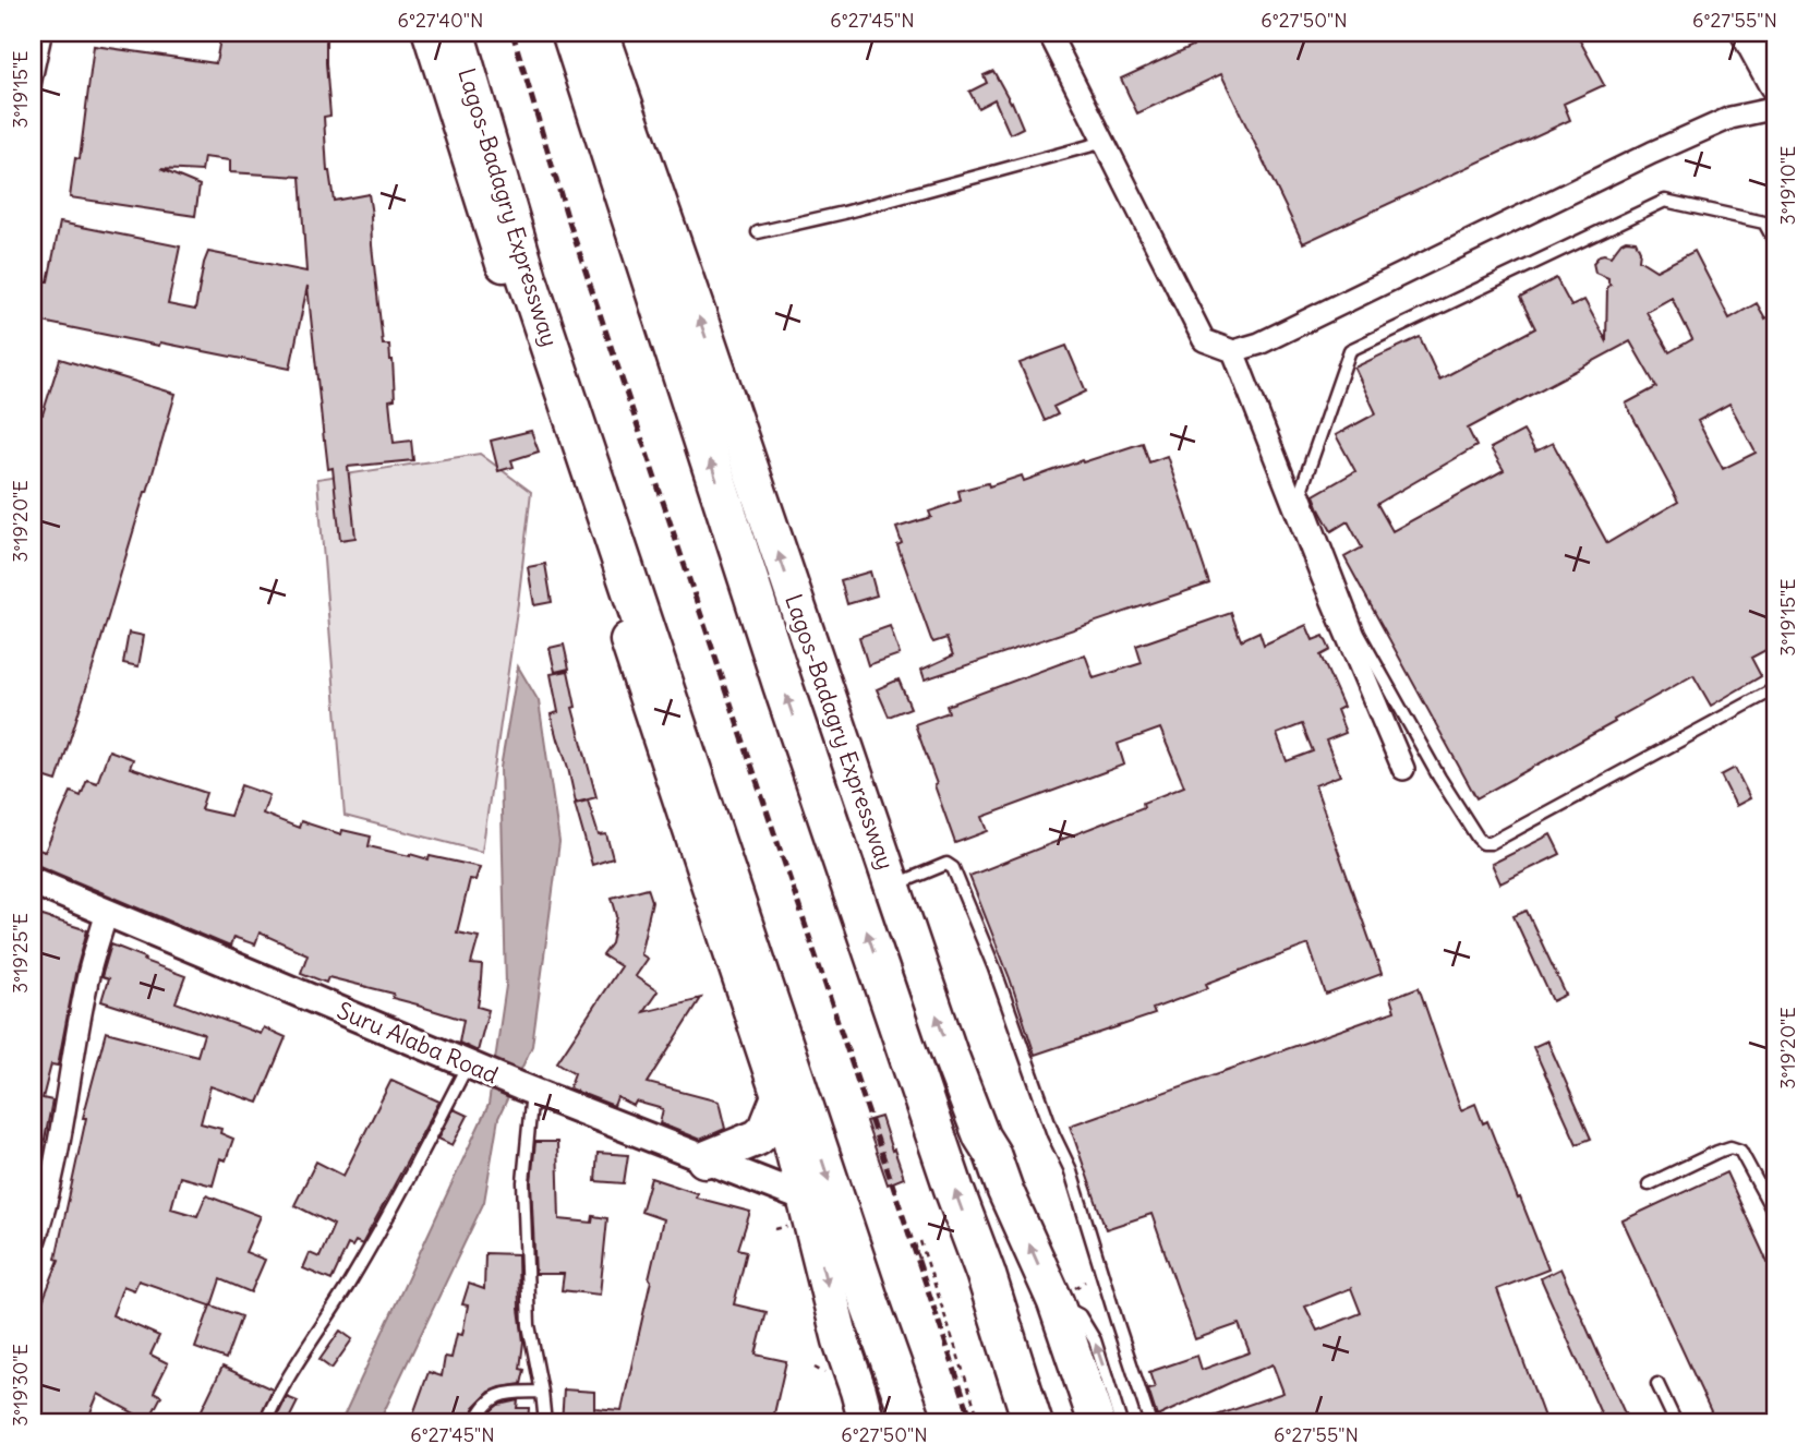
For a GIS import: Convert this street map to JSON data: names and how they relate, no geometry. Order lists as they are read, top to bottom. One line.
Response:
{"streets":{"highway":["Lagos-Badagry Expressway"],"street":["Suru Alaba Road"]},"crossings":[["Lagos-Badagry Expressway","Suru Alaba Road"]],"coordinates":["6°27'40\"N","6°27'45\"N","6°27'50\"N","6°27'55\"N","3°19'15\"E","3°19'10\"E","3°19'20\"E","3°19'25\"E","3°19'30\"E"]}
